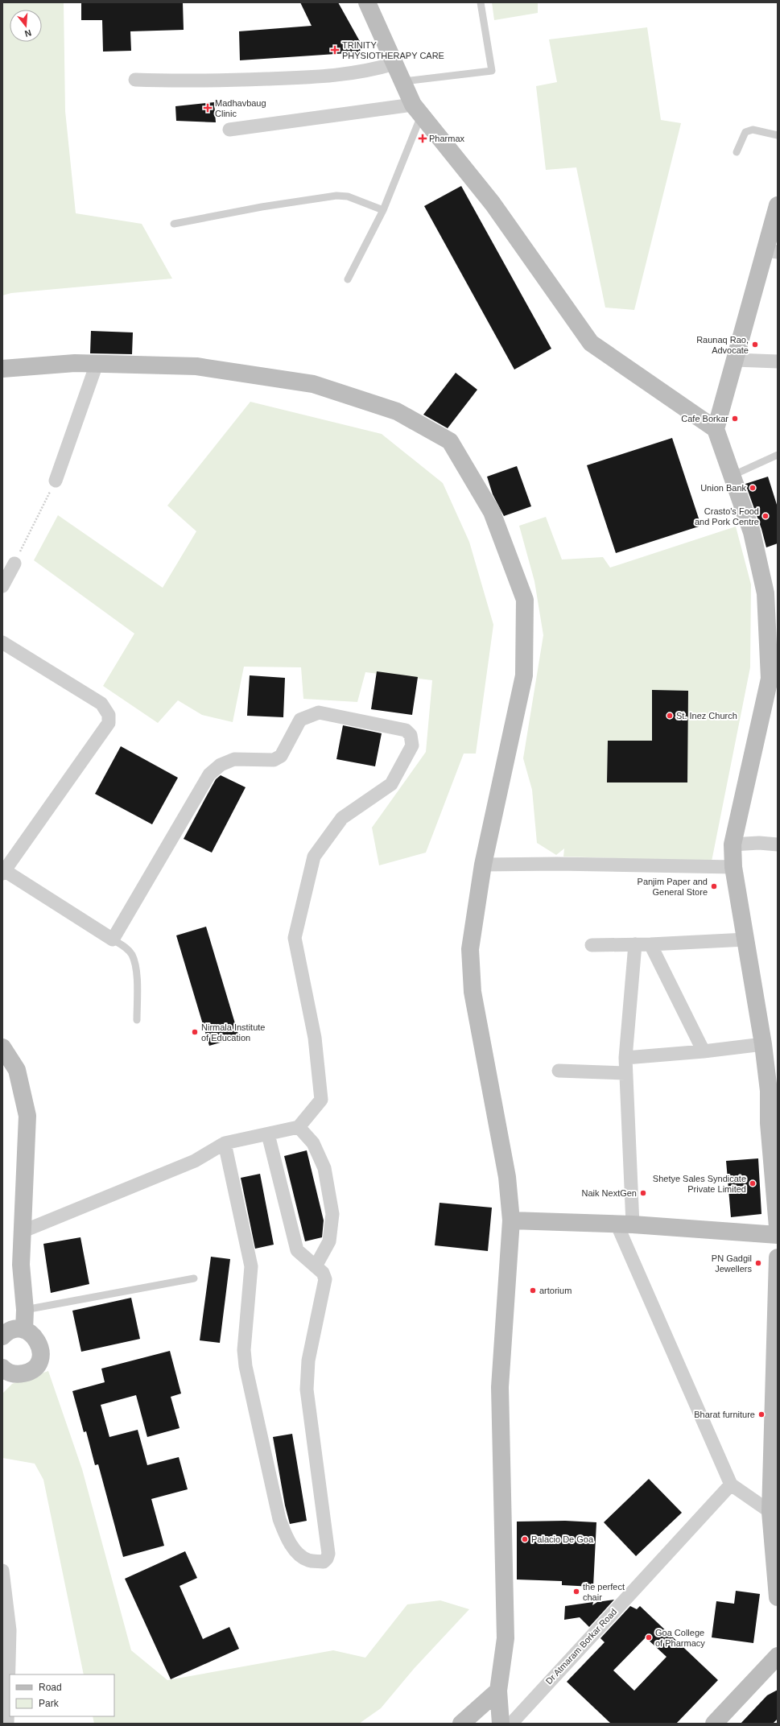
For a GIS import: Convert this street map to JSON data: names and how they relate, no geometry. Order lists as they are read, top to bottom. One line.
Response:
{"streets":{"street":["Dr Atmaram Borkar Road"]},"places":{"health":["TRINITY PHYSIOTHERAPY CARE","Madhavbaug Clinic","Pharmax"],"other":["Raunaq Rao, Advocate","Cafe Borkar","Union Bank","Crasto's Food and Pork Centre","St. Inez Church","Panjim Paper and General Store","Nirmala Institute of Education","Shetye Sales Syndicate Private Limited","Naik NextGen","PN Gadgil Jewellers","artorium","Bharat furniture","Palacio De Goa","the perfect chair","Goa College of Pharmacy"]},"legend":["Road","Park"],"north":"bottom"}
